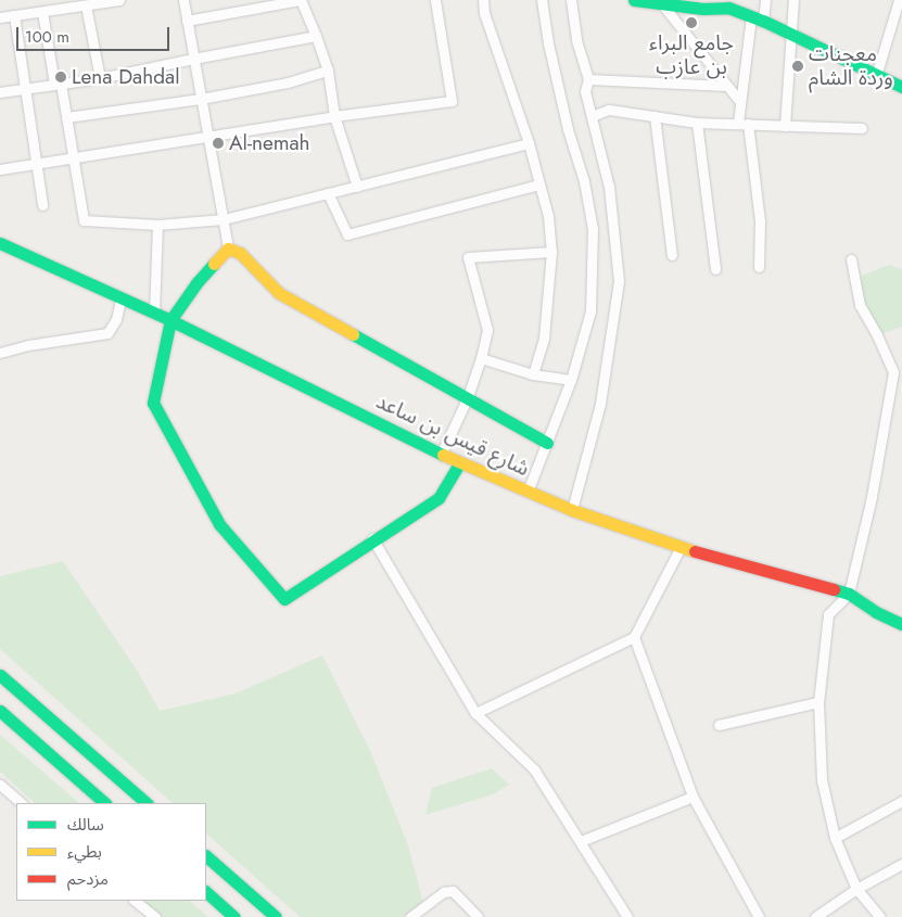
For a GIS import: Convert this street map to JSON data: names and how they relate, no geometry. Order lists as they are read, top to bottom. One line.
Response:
{"streets":{"main road":["شارع قيس بن ساعد"]},"places":["جامع البراء بن عازب","معجنات وردة الشام","Lena Dahdal","Al-nemah"],"legend":["سالك","بطيء","مزدحم"],"scale_bar":"100 m"}
